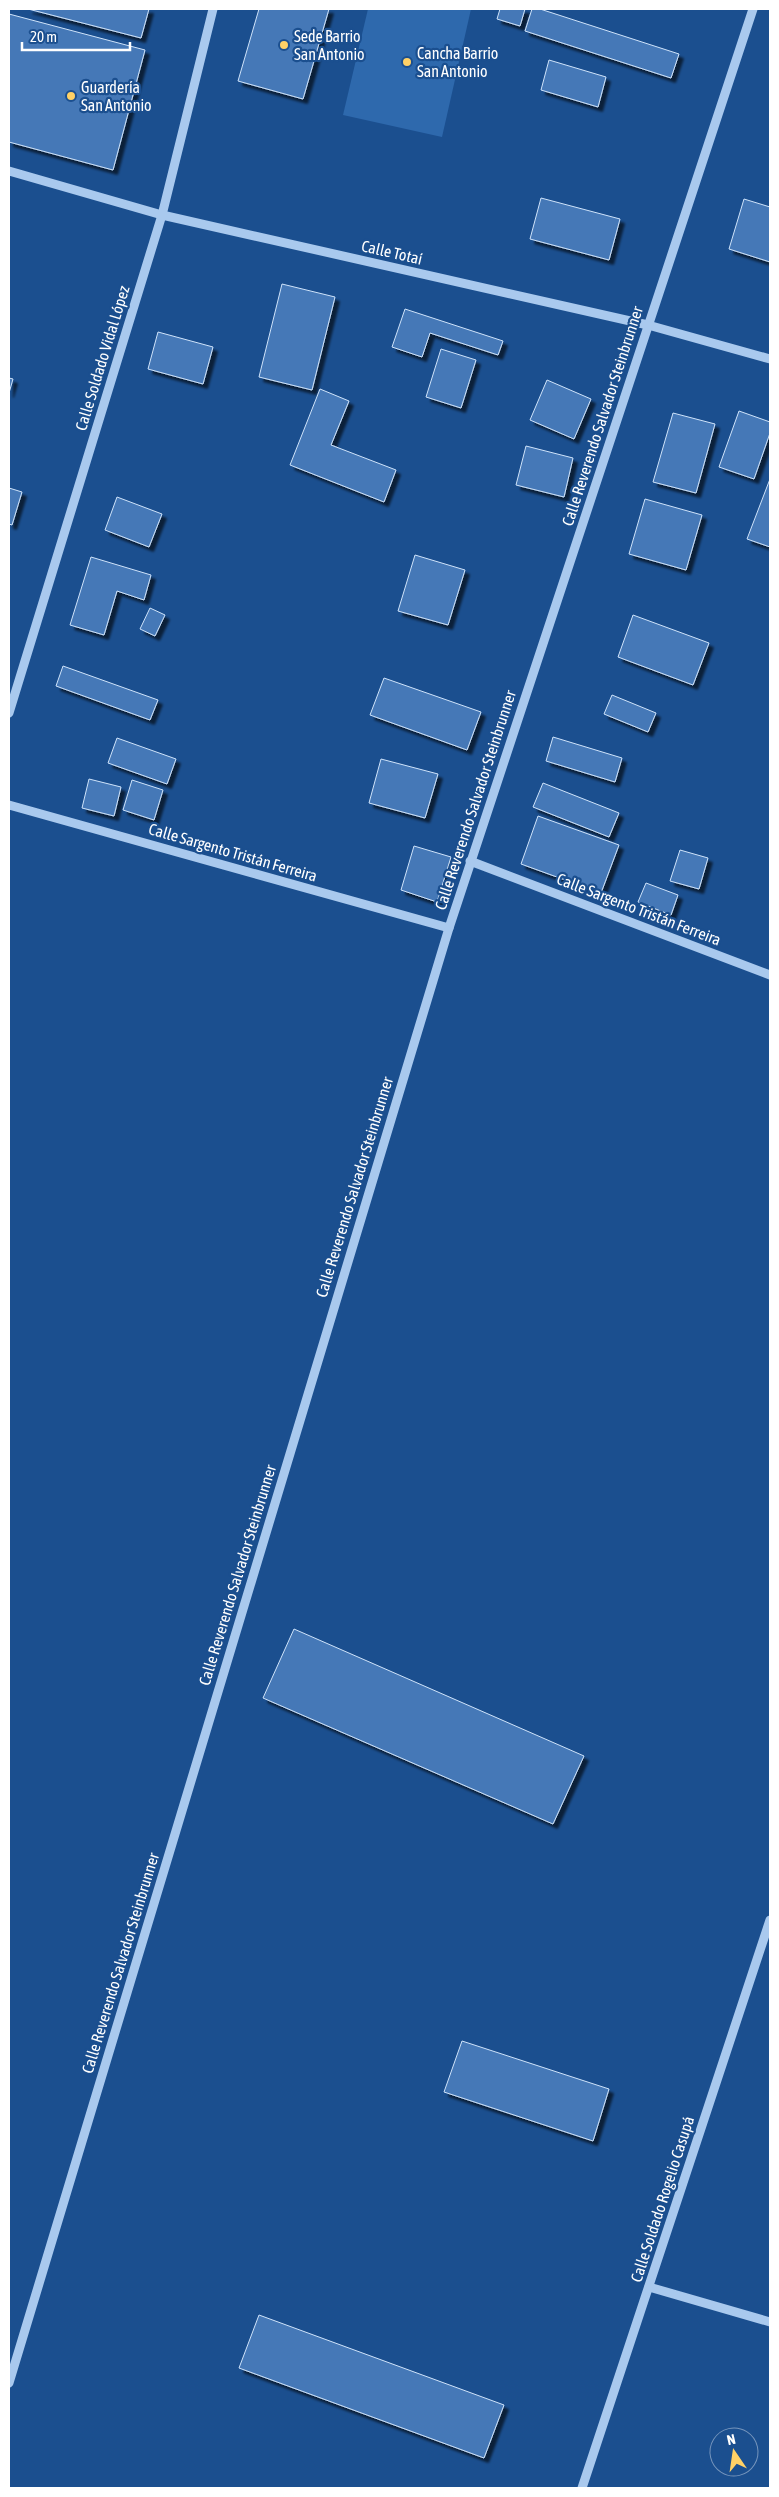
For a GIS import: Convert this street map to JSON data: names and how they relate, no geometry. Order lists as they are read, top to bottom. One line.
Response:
{"streets":{"street":["Calle Totaí","Calle Soldado Vidal López","Calle Reverendo Salvador Steinbrunner","Calle Sargento Tristán Ferreira","Calle Soldado Rogelio Casupá"]},"crossings":[["Calle Totaí","Calle Soldado Vidal López"],["Calle Totaí","Calle Reverendo Salvador Steinbrunner"],["Calle Reverendo Salvador Steinbrunner","Calle Sargento Tristán Ferreira"]],"places":["Sede Barrio San Antonio","Cancha Barrio San Antonio","Guardería San Antonio"],"scale_bar":"20 m","north":"top"}
